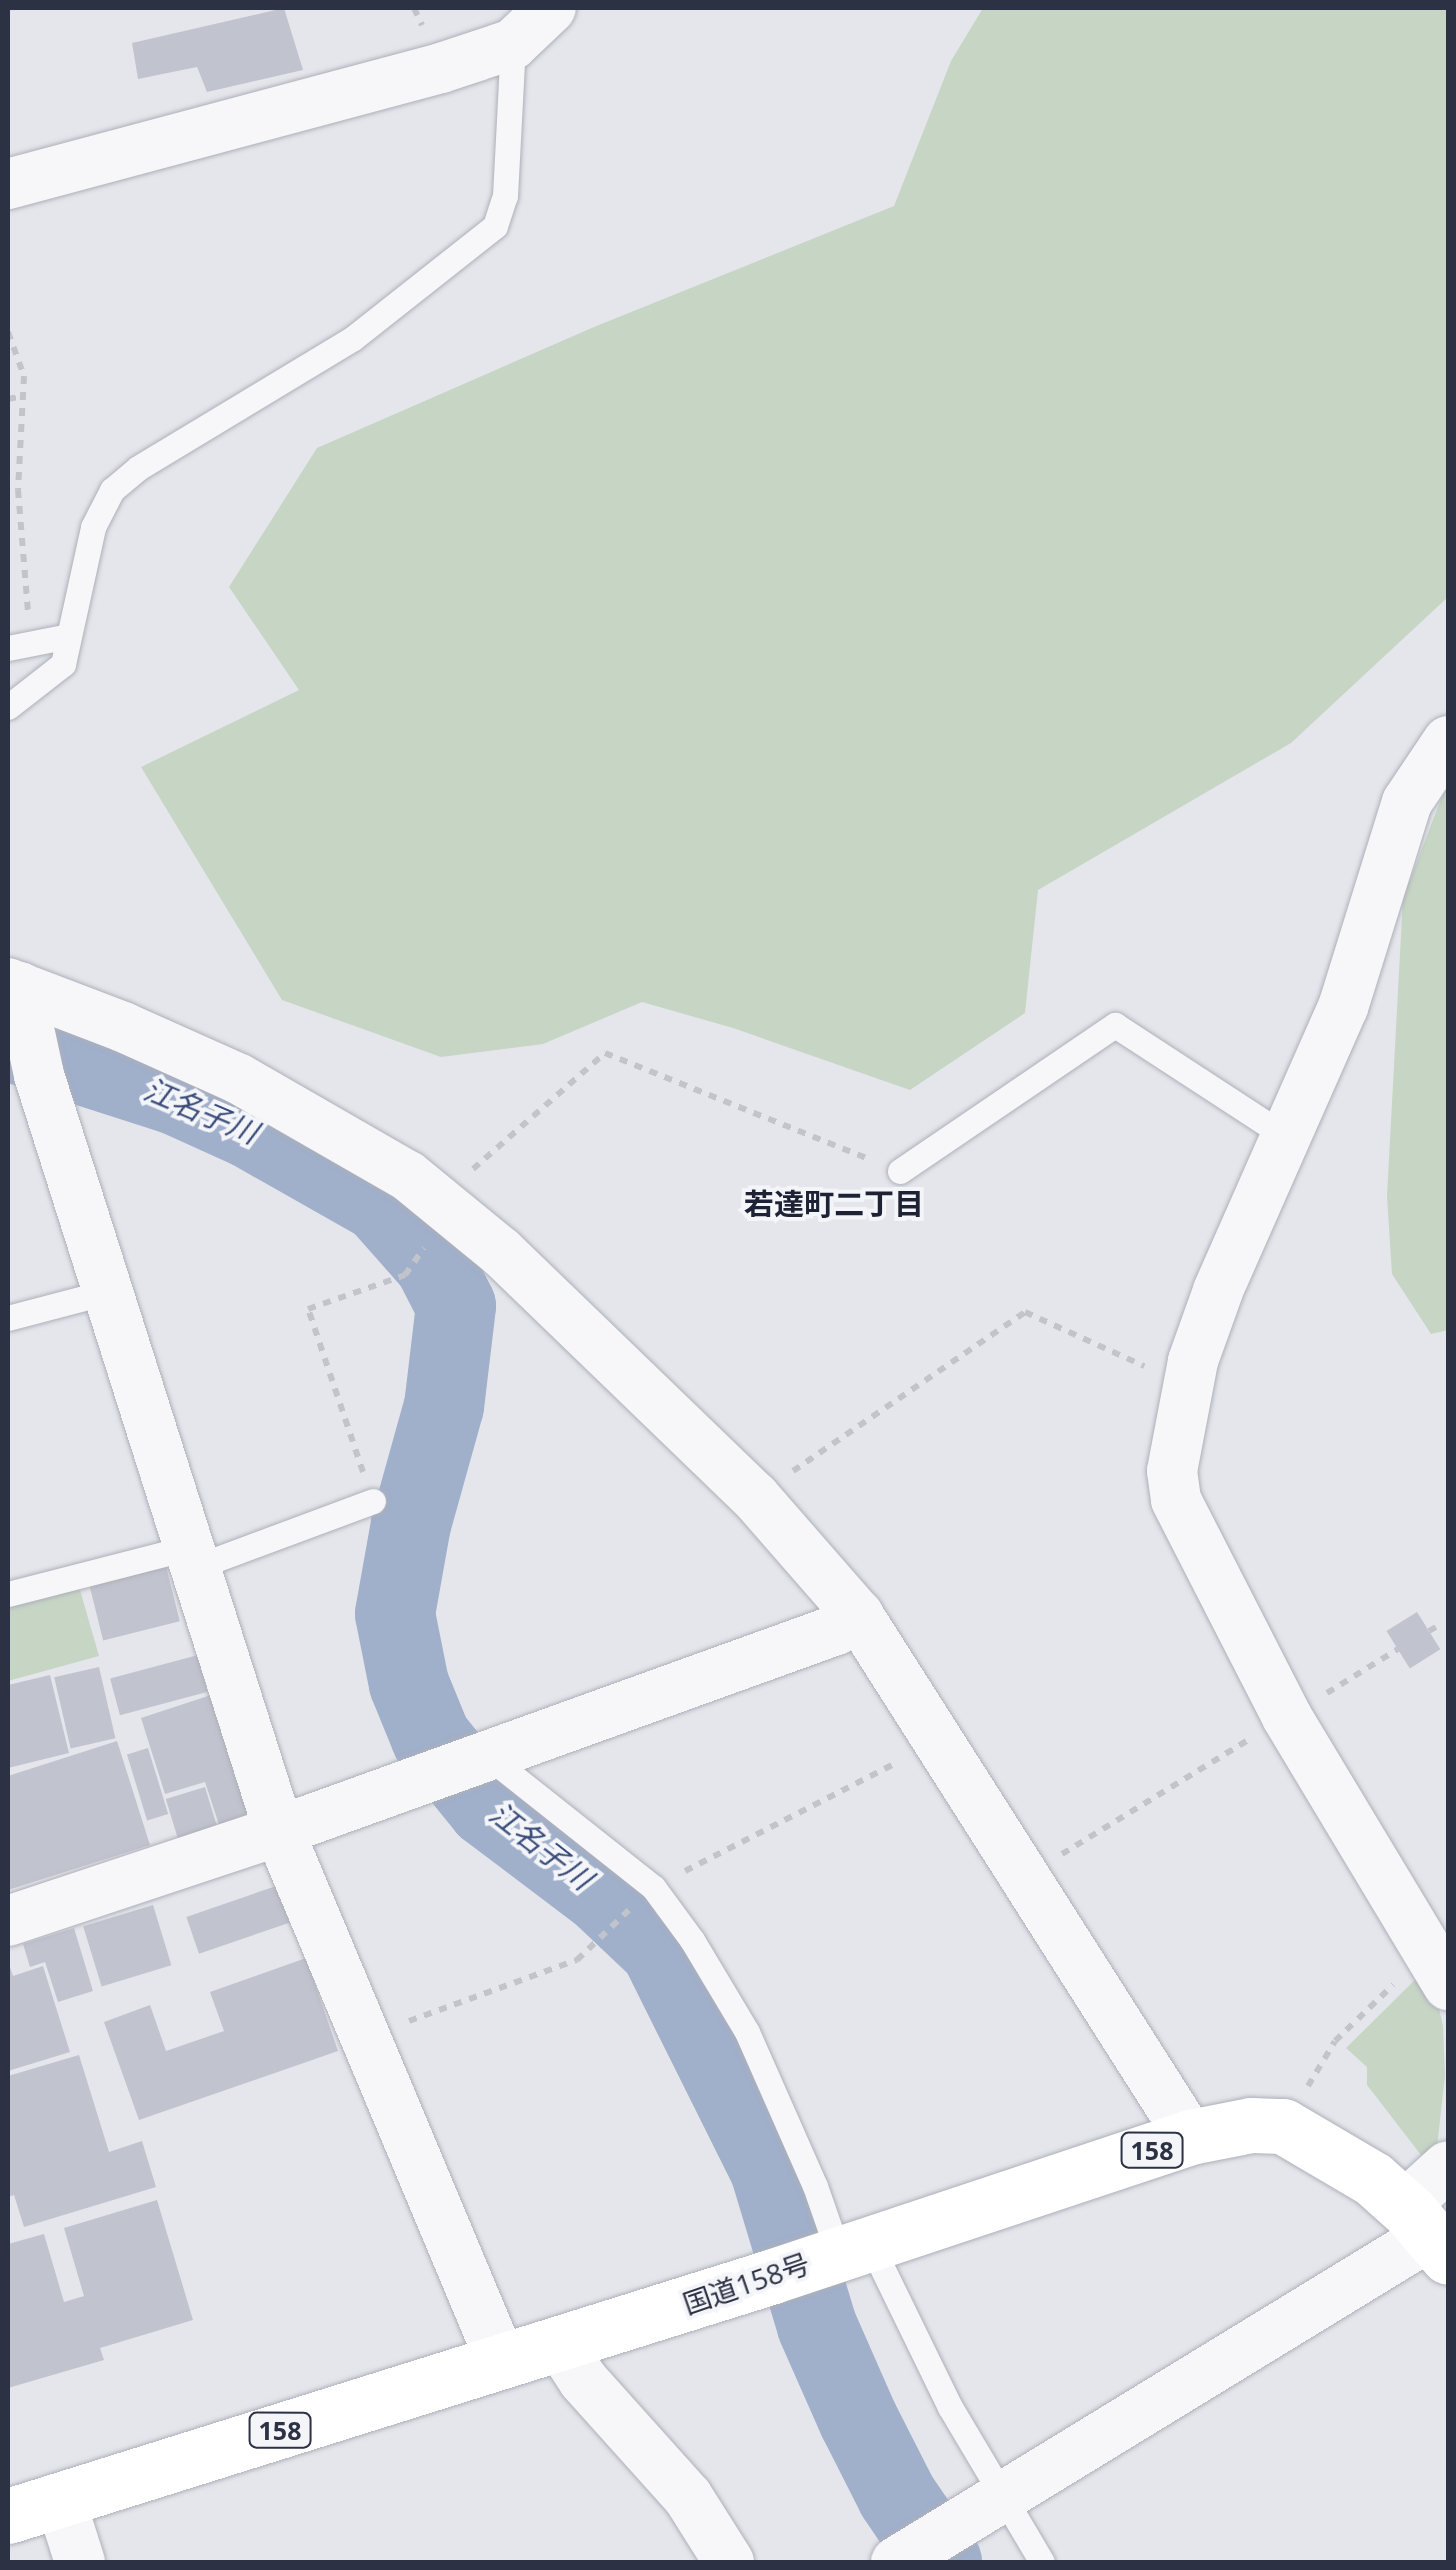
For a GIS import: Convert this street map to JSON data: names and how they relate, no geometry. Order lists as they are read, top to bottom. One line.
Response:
{"streets":{"highway":["158","国道158号"]},"districts":["若達町二丁目"],"water":["江名子川"]}
